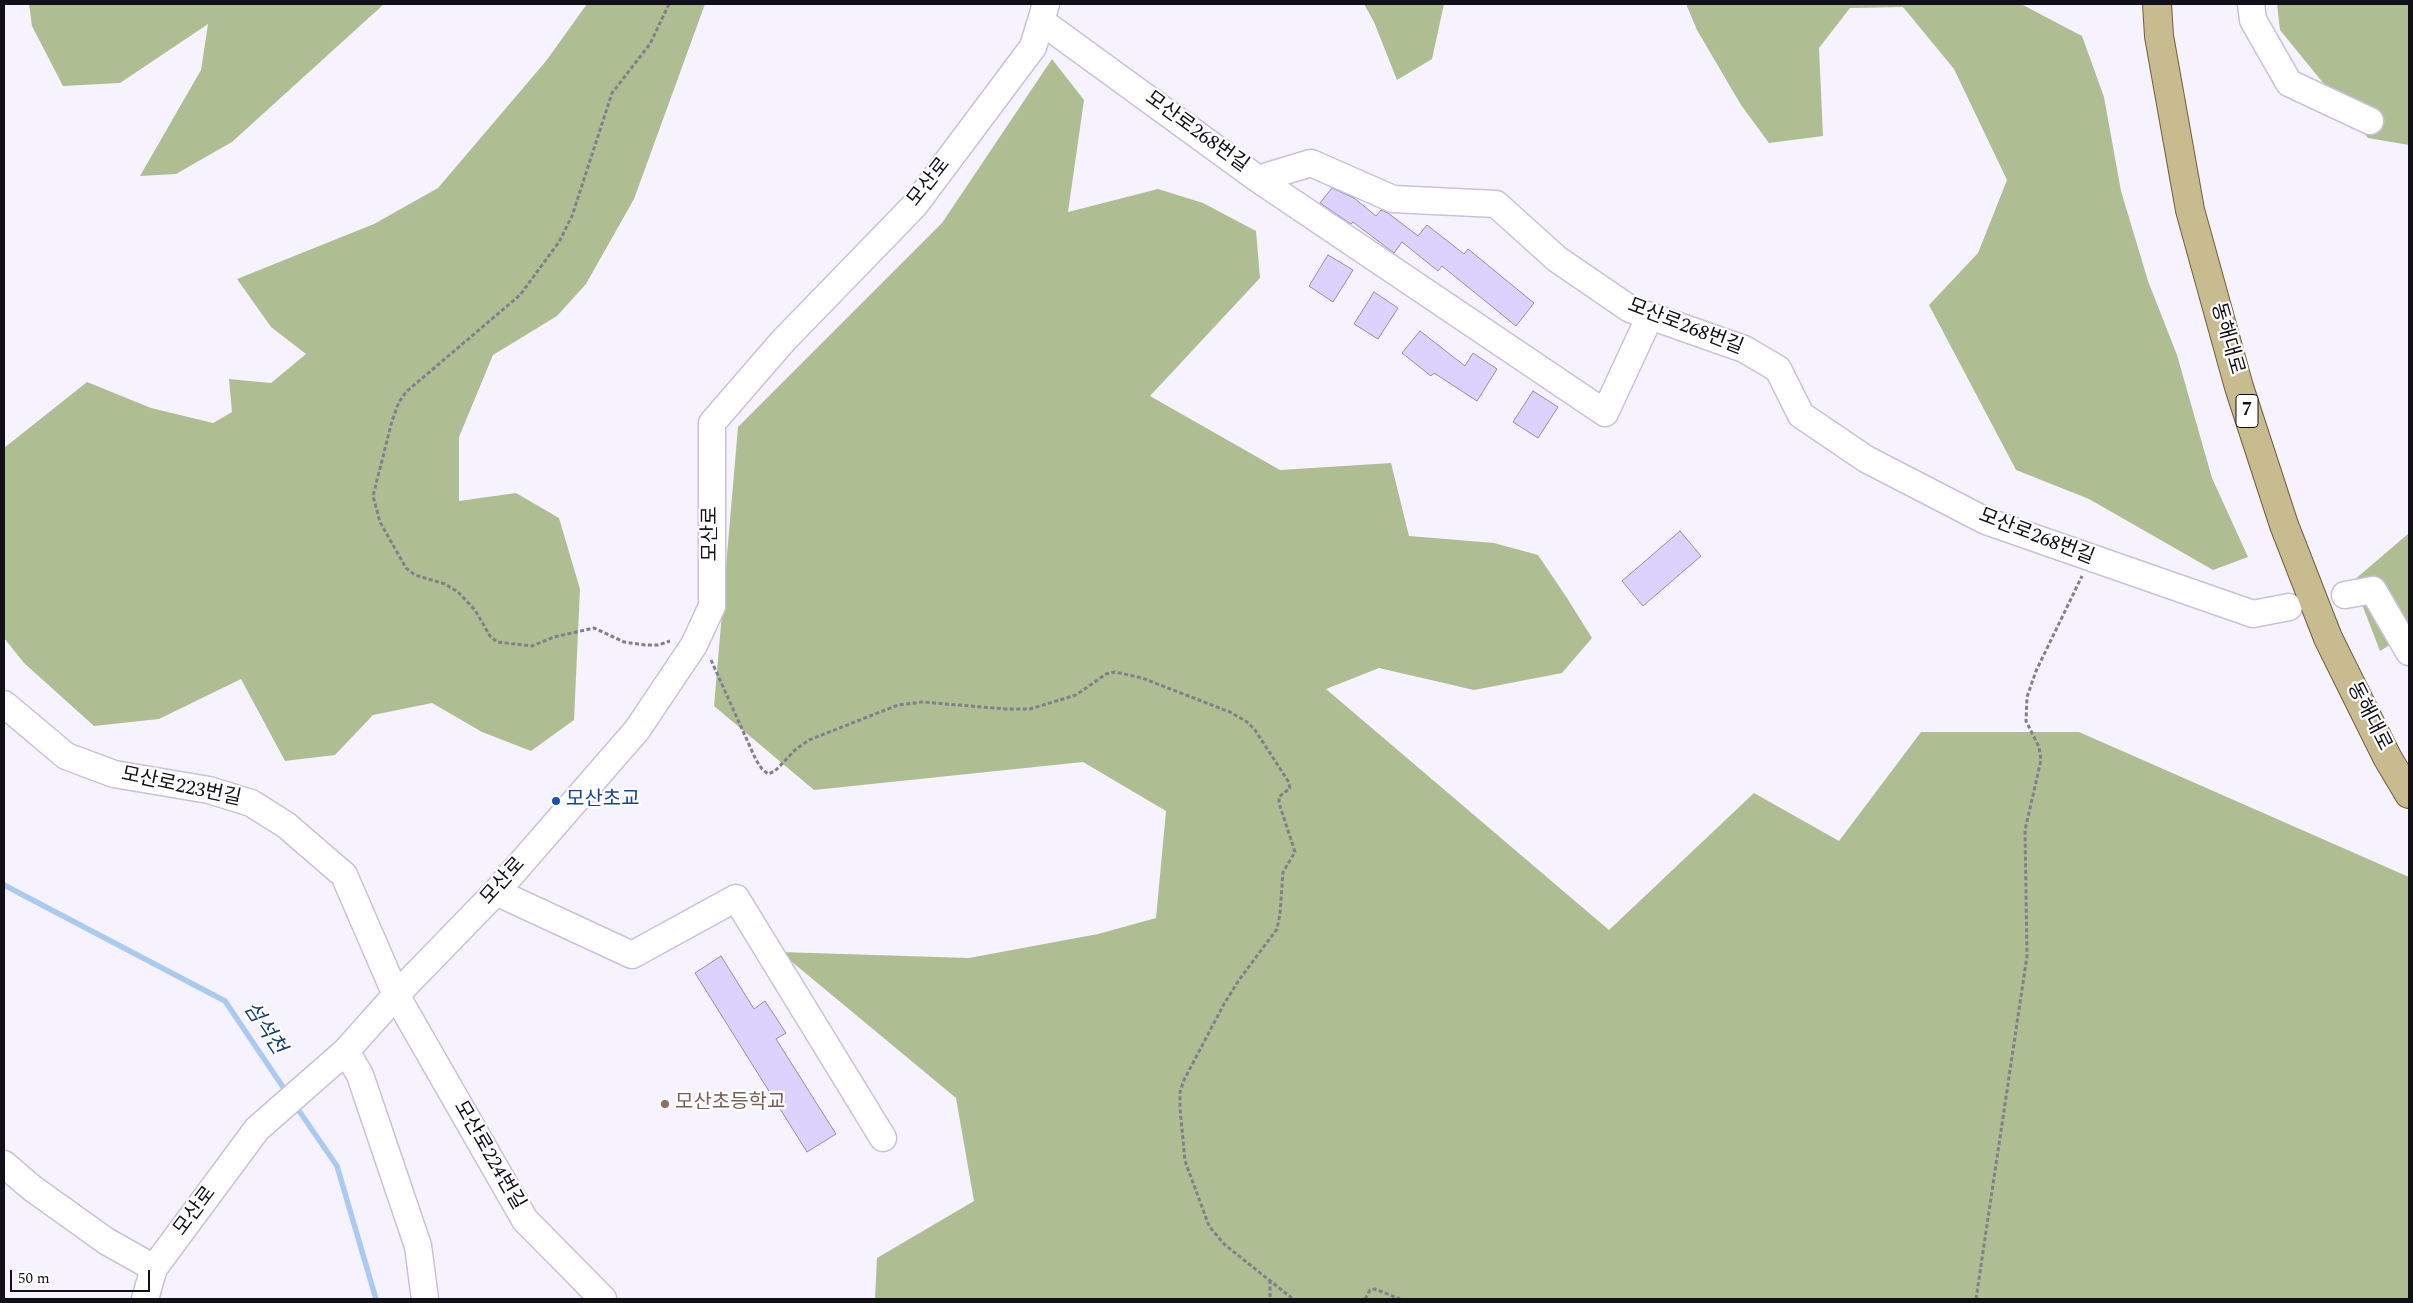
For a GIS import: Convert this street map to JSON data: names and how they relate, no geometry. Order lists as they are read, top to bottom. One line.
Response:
{"streets":{"main road":["동해대로","7"],"street":["모산로268번길","모산로","모산로223번길","모산로224번길"]},"crossings":[["모산로268번길","모산로"],["모산로","모산로223번길"],["모산로","모산로224번길"],["모산로223번길","모산로224번길"]],"water":["섬석천"],"places":["모산초교","모산초등학교"],"scale_bar":"50 m"}
